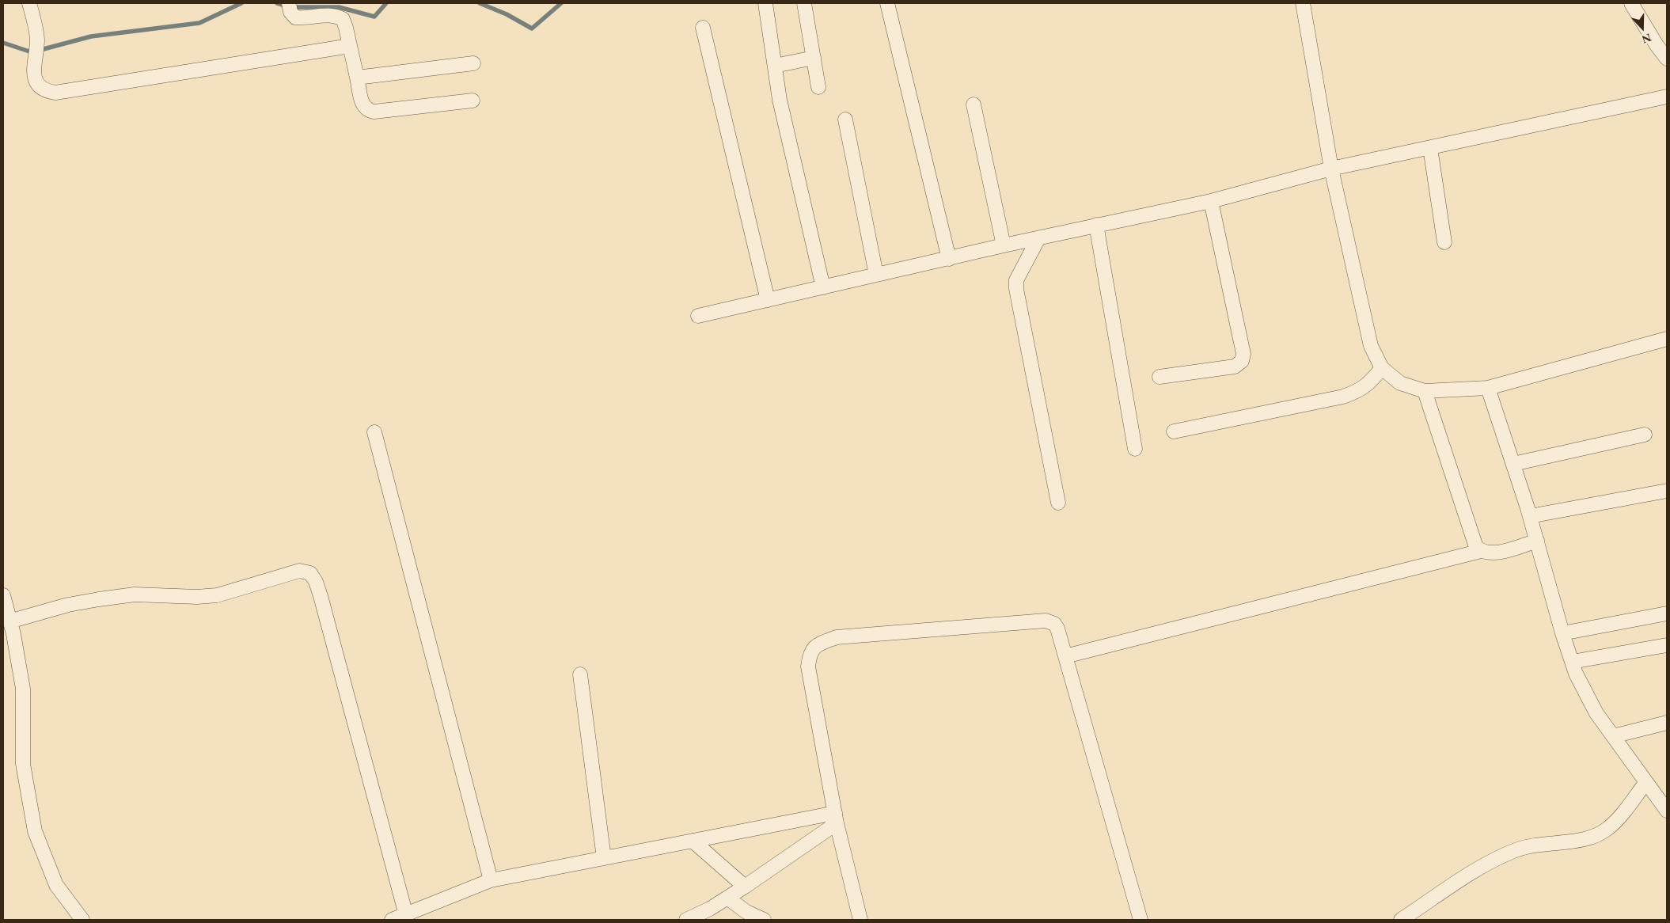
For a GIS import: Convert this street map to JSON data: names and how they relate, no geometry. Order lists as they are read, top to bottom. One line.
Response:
{"north":"bottom"}
